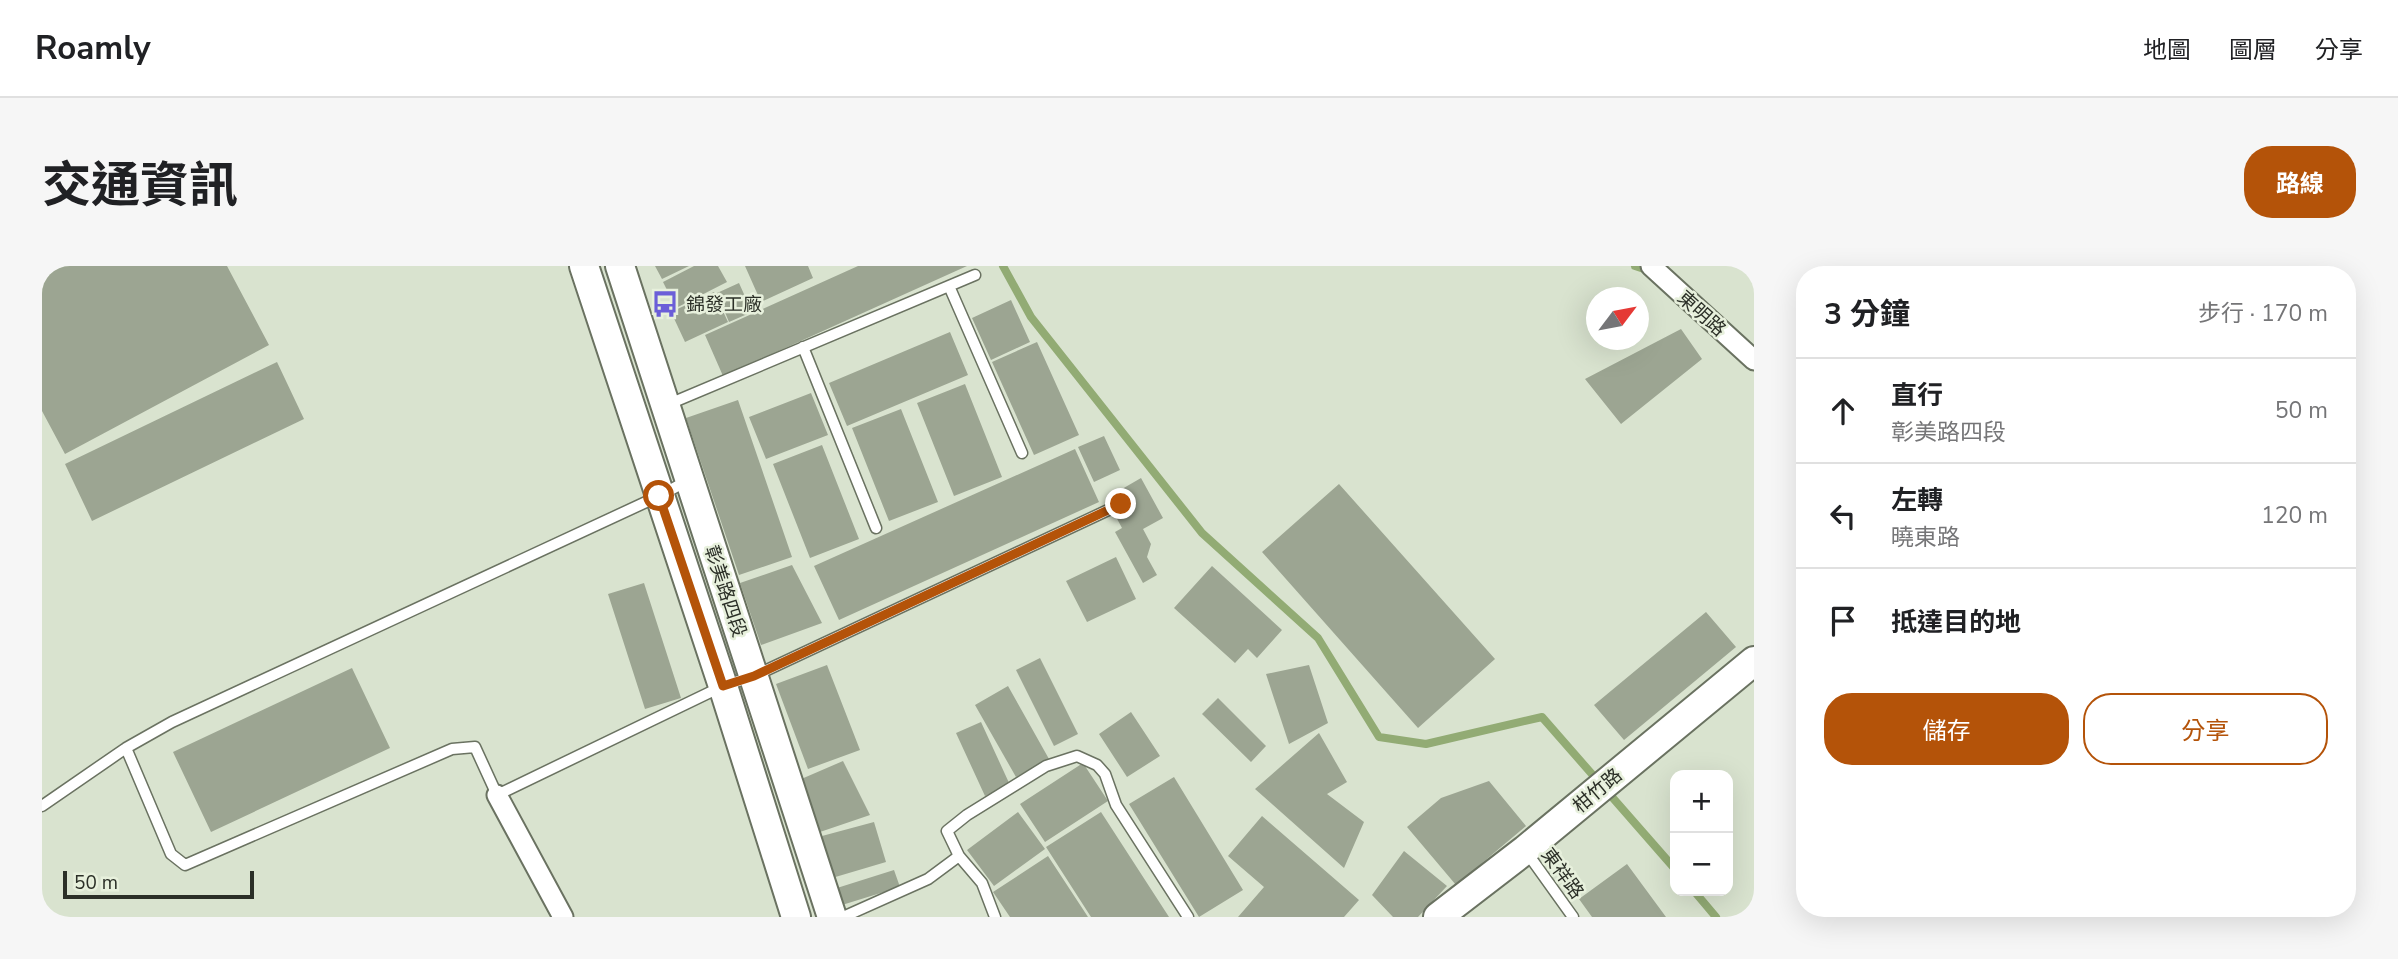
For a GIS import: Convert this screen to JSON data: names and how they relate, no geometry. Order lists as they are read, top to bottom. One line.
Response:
{"streets":{"main road":["彰美路四段","柑竹路"],"street":["東明路"],"lane":["東祥路"]},"crossings":[["柑竹路","東祥路"]],"places":{"bus stop":["錦發工廠"]},"scale_bar":"50 m","north":"top right","page":{"header":"Roamly","nav":["地圖","圖層","分享"],"title":"交通資訊","buttons":["路線",["儲存","分享"]],"heading":["3 分鐘","步行 · 170 m"],"list":[["直行","彰美路四段","50 m"],["左轉","曉東路","120 m"],"抵達目的地"],"map_buttons":["+","−"],"scale":"50 m"}}
